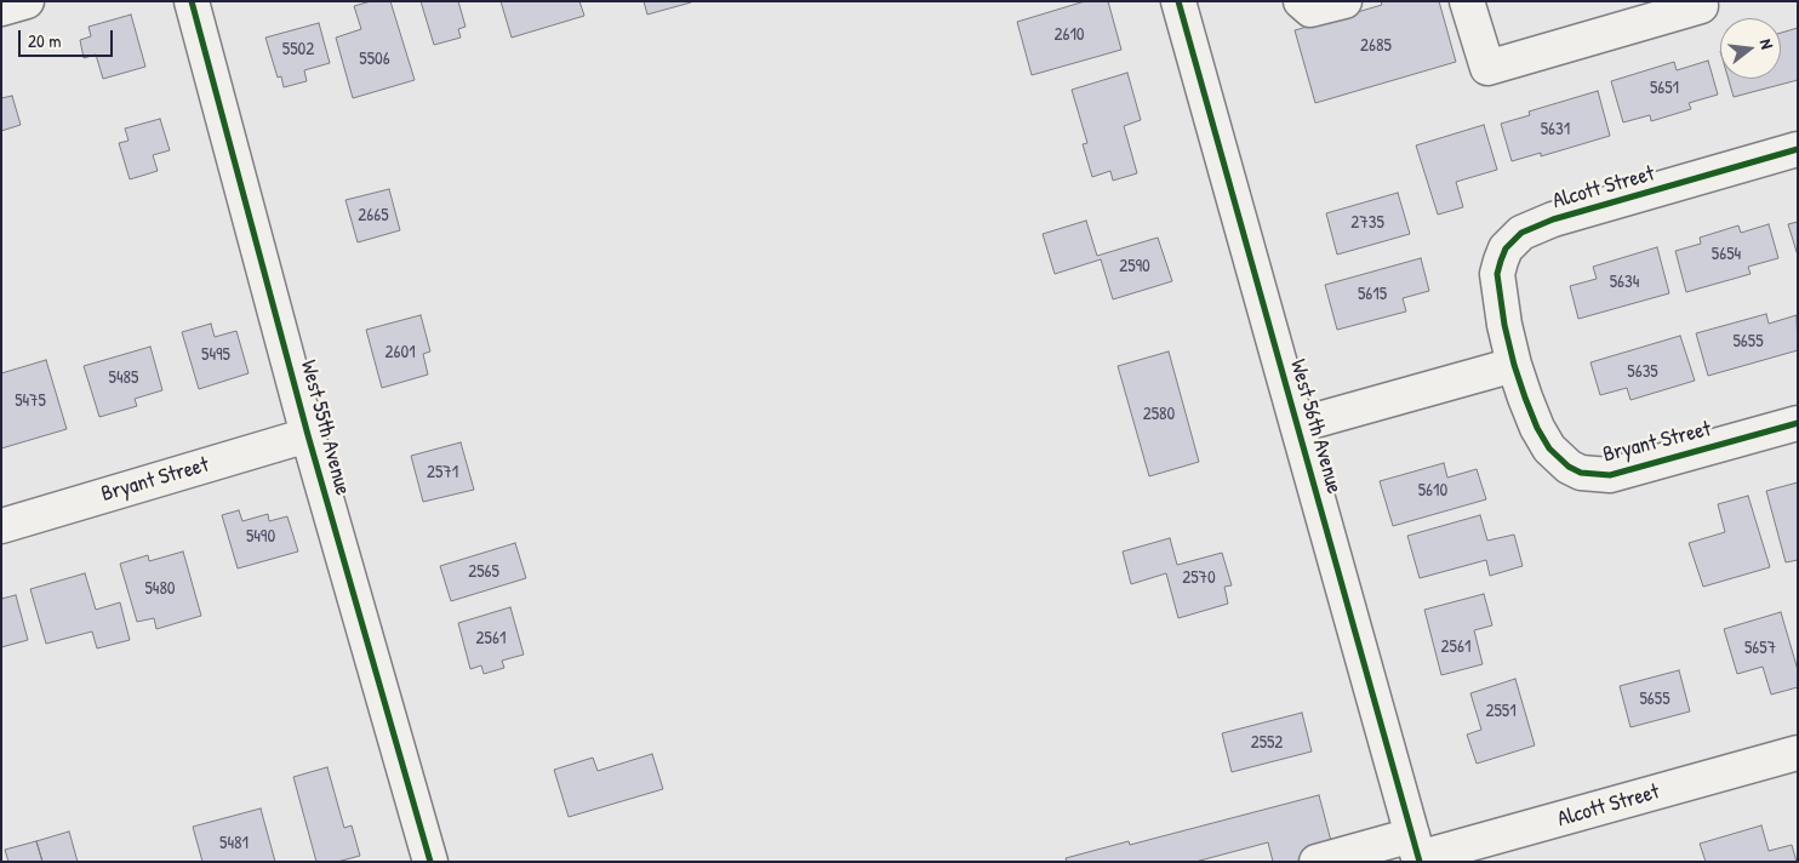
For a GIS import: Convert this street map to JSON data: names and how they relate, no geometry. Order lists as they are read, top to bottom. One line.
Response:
{"streets":{"street":["Alcott Street","West 56th Avenue","West 55th Avenue","Bryant Street"]},"crossings":[["Alcott Street","West 56th Avenue"],["Alcott Street","Bryant Street"],["West 55th Avenue","Bryant Street"]],"house_numbers":["2610","2685","5502","5506","5651","5631","2665","2735","5654","2590","5634","5615","5655","2601","5495","5635","5485","5475","2580","2571","5610","5490","2565","2570","5480","2561","2561","5657","5655","2551","2552","5481"],"scale_bar":"20 m","north":"right"}
